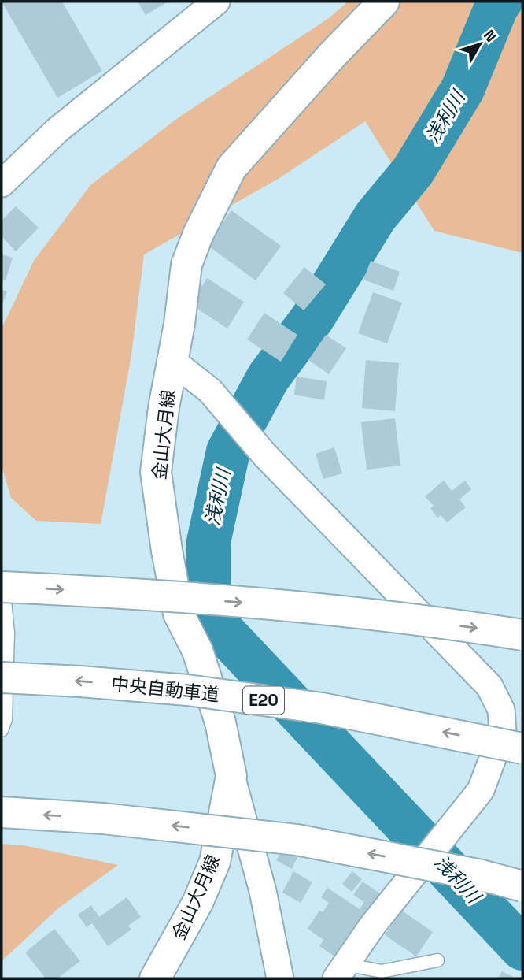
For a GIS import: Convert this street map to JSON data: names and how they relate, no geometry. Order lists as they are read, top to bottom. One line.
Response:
{"streets":{"main road":["金山大月線","中央自動車道","E20"]},"water":["浅利川"],"north":"top right"}
